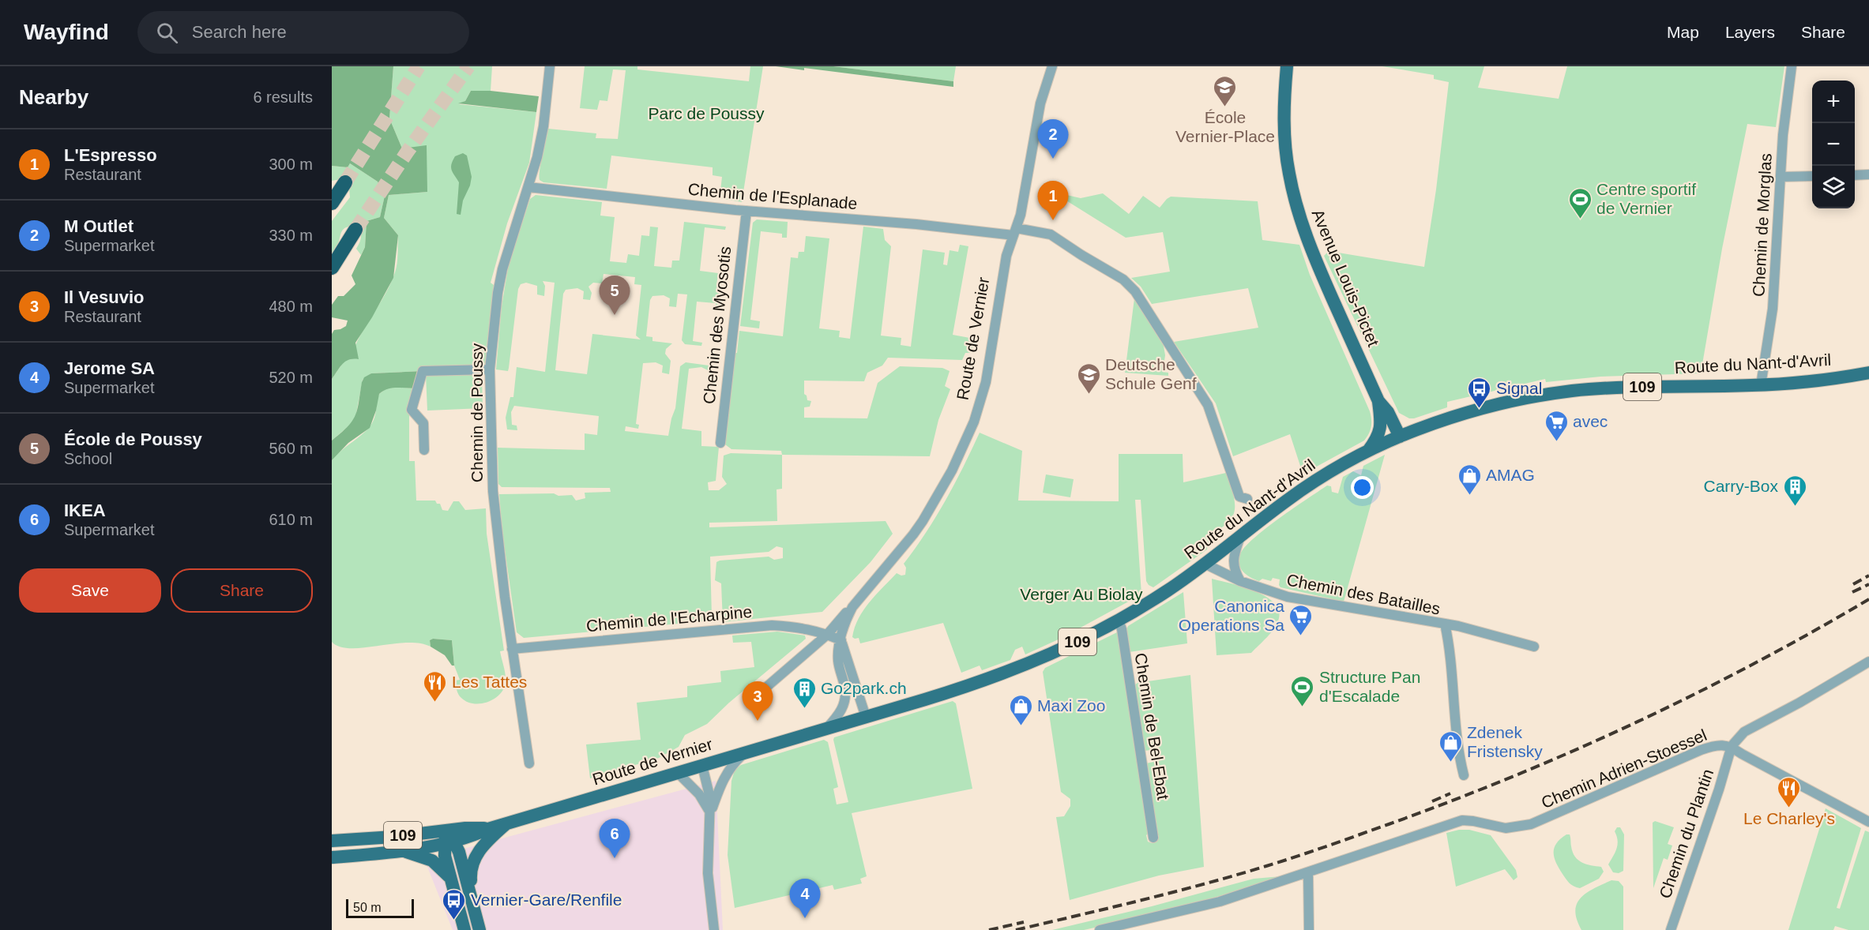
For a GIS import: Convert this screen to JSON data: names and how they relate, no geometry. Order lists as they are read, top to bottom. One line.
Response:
{"streets":{"main road":["Avenue Louis-Pictet","Route de Vernier","Route du Nant-d'Avril","109"],"street":["Chemin de l'Esplanade","Chemin de Morglas","Chemin des Myosotis","Chemin de Poussy","Chemin des Batailles","Chemin de l'Echarpine","Chemin de Bel-Ebat","Chemin Adrien-Stoessel","Chemin du Plantin"]},"crossings":[["Chemin de l'Esplanade","Chemin des Myosotis"],["Chemin de l'Esplanade","Route de Vernier"],["Chemin de l'Esplanade","Chemin de Poussy"],["Chemin de Morglas","Route du Nant-d'Avril"],["Avenue Louis-Pictet","Route du Nant-d'Avril"],["Route de Vernier","Route du Nant-d'Avril"],["Route de Vernier","Chemin de l'Echarpine"],["Route du Nant-d'Avril","Chemin des Batailles"],["Route du Nant-d'Avril","Chemin de Bel-Ebat"],["Chemin de Poussy","Chemin de l'Echarpine"],["Chemin Adrien-Stoessel","Chemin du Plantin"]],"parks":["Parc de Poussy","Verger Au Biolay"],"places":{"school or university":["École Vernier-Place","Deutsche Schule Genf"],"sports":["Centre sportif de Vernier","Structure Pan d'Escalade"],"bus stop":["Signal","Vernier-Gare/Renfile"],"supermarket":["avec","Canonica Operations Sa"],"shop":["AMAG","Maxi Zoo","Zdenek Fristensky"],"building":["Carry-Box","Go2park.ch"],"restaurant":["Les Tattes","Le Charley's"]},"scale_bar":"50 m","page":{"header":"Wayfind","search":"Search here","nav":["Map","Layers","Share"],"heading":["Nearby","6 results"],"map_buttons":["+","−"],"pins":["2","1","5","3","6","4"],"list":[{"mark":"1","name":"L'Espresso","note":"Restaurant","value":"300 m"},{"mark":"2","name":"M Outlet","note":"Supermarket","value":"330 m"},{"mark":"3","name":"Il Vesuvio","note":"Restaurant","value":"480 m"},{"mark":"4","name":"Jerome SA","note":"Supermarket","value":"520 m"},{"mark":"5","name":"École de Poussy","note":"School","value":"560 m"},{"mark":"6","name":"IKEA","note":"Supermarket","value":"610 m"}],"buttons":["Save","Share"],"scale":"50 m"}}
